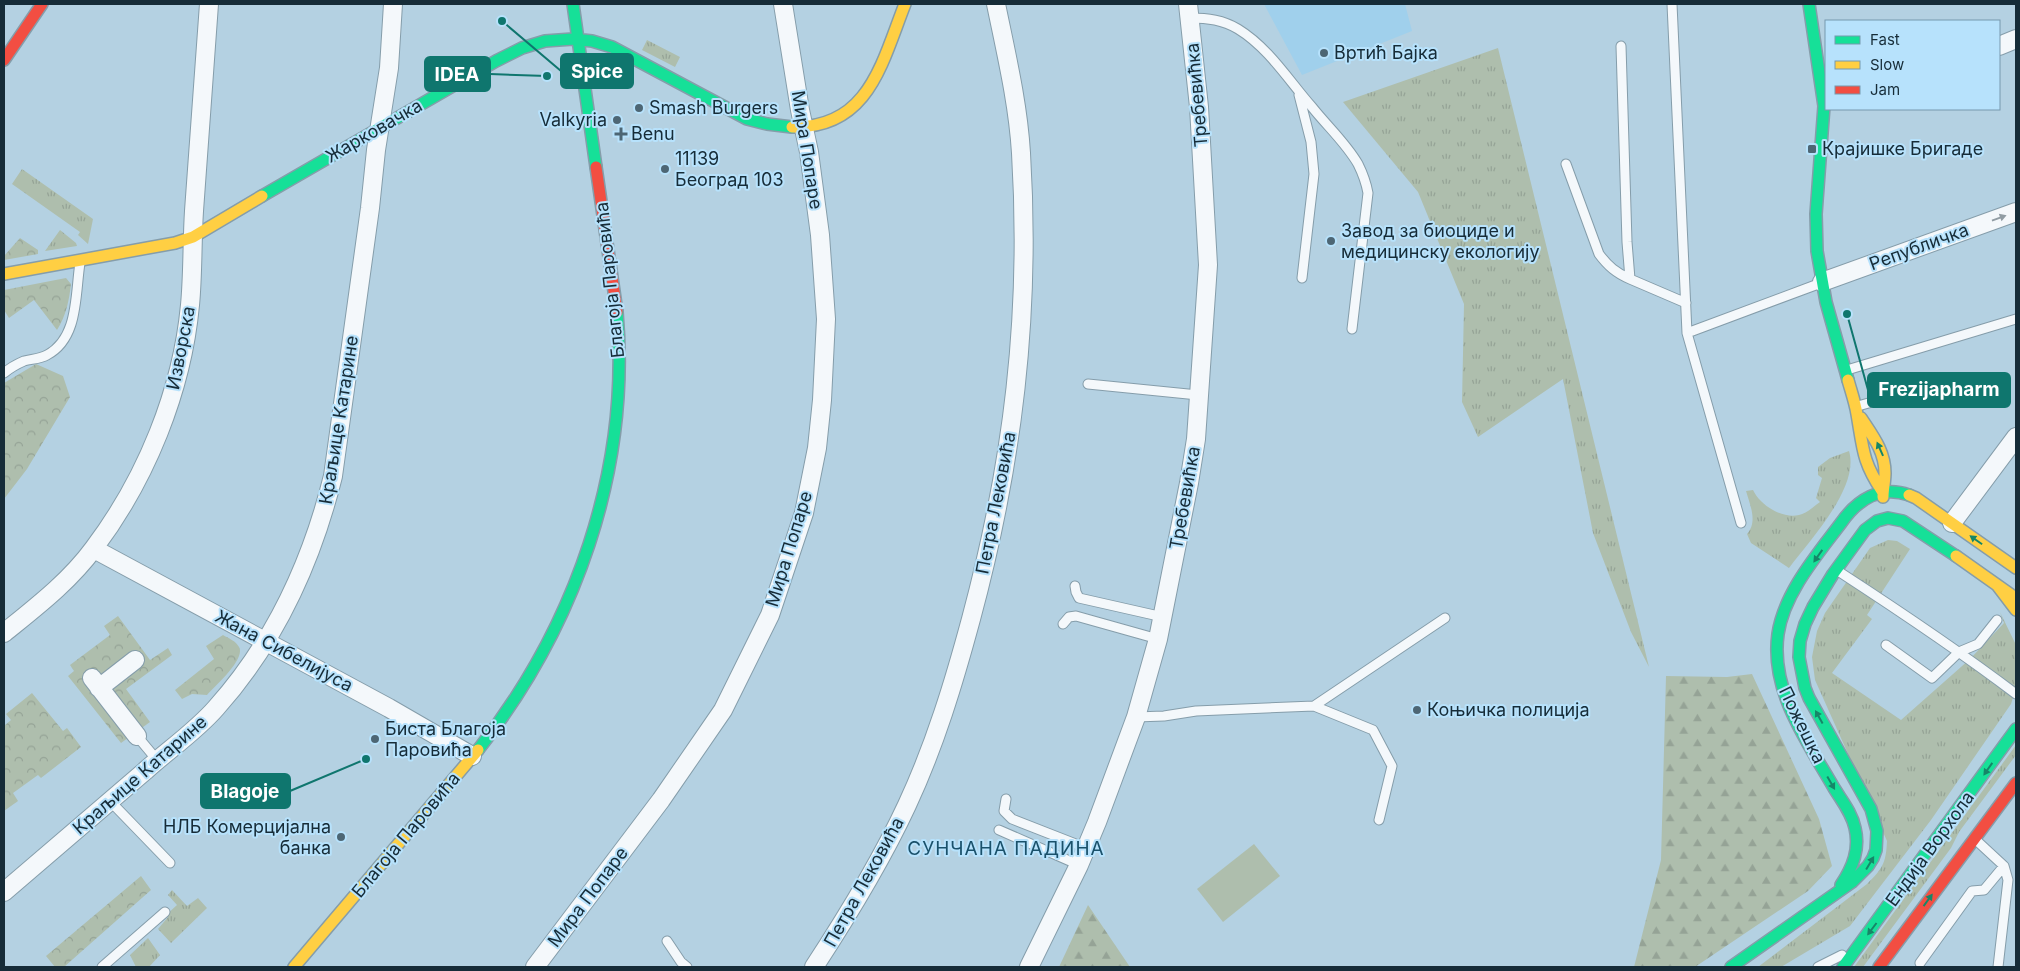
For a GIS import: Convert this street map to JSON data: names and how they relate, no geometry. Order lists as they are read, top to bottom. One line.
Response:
{"streets":{"main road":["Жарковачка","Благоја Паровића","Пожешка","Ендија Ворхола"],"street":["Требевићка","Мира Попаре","Републичка","Изворска","Краљице Катарине","Петра Лековића","Жана Сибелијуса"]},"crossings":[["Жарковачка","Мира Попаре"],["Жарковачка","Благоја Паровића"],["Жарковачка","Изворска"],["Жарковачка","Краљице Катарине"],["Благоја Паровића","Жана Сибелијуса"],["Изворска","Жана Сибелијуса"],["Краљице Катарине","Жана Сибелијуса"]],"one_way":["Републичка"],"districts":["СУНЧАНА ПАДИНА"],"places":{"other":["Spice","Вртић Бајка","IDEA","Smash Burgers","Valkyria","11139 Београд 103","Завод за биоциде и медицинску екологију","Frezijapharm","Коњичка полиција","Биста Благоја Паровића","Blagoje","НЛБ Комерцијална банка"],"health":["Benu"],"transit":["Крајишке Бригаде"]},"legend":["Fast","Slow","Jam"]}
